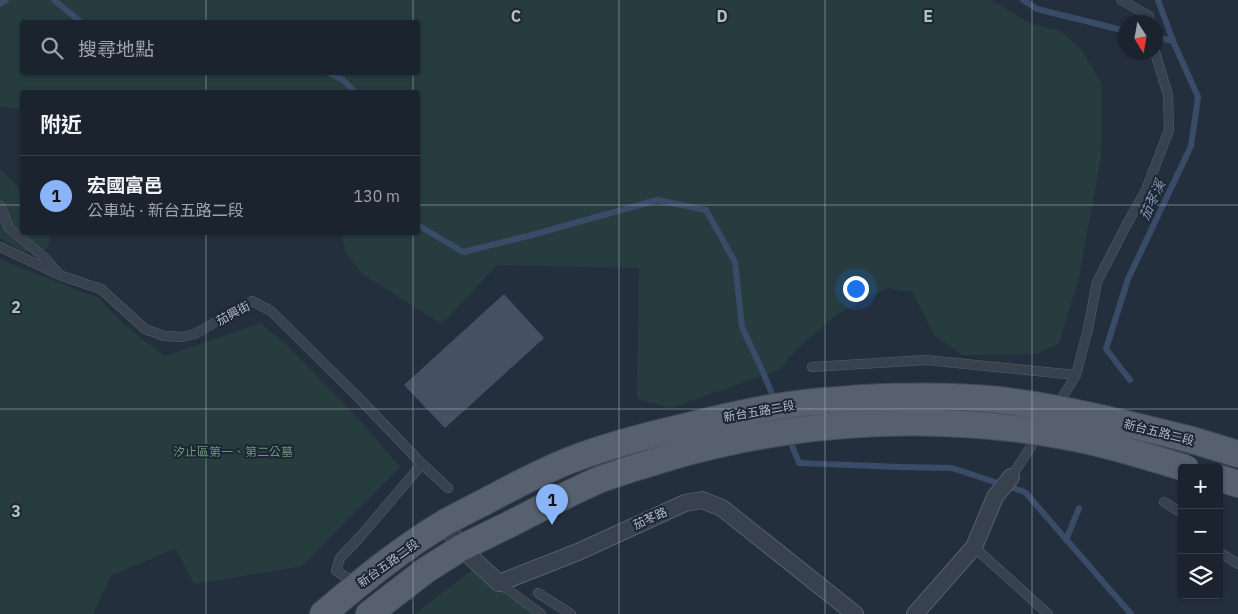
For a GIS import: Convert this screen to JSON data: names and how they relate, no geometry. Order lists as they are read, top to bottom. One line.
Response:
{"streets":{"main road":["新台五路二段"],"street":["茄苳路"],"lane":["茄興街"]},"water":["茄苳溪"],"parks":["汐止區第一、第二公墓"],"north":"bottom","page":{"search":"搜尋地點","heading":"附近","list":[{"mark":"1","name":"宏國富邑","note":"公車站 · 新台五路二段","value":"130 m"}],"map_buttons":["+","−"],"pins":"1"},"grid":{"columns":["C","D","E"],"rows":["2","3"]}}
